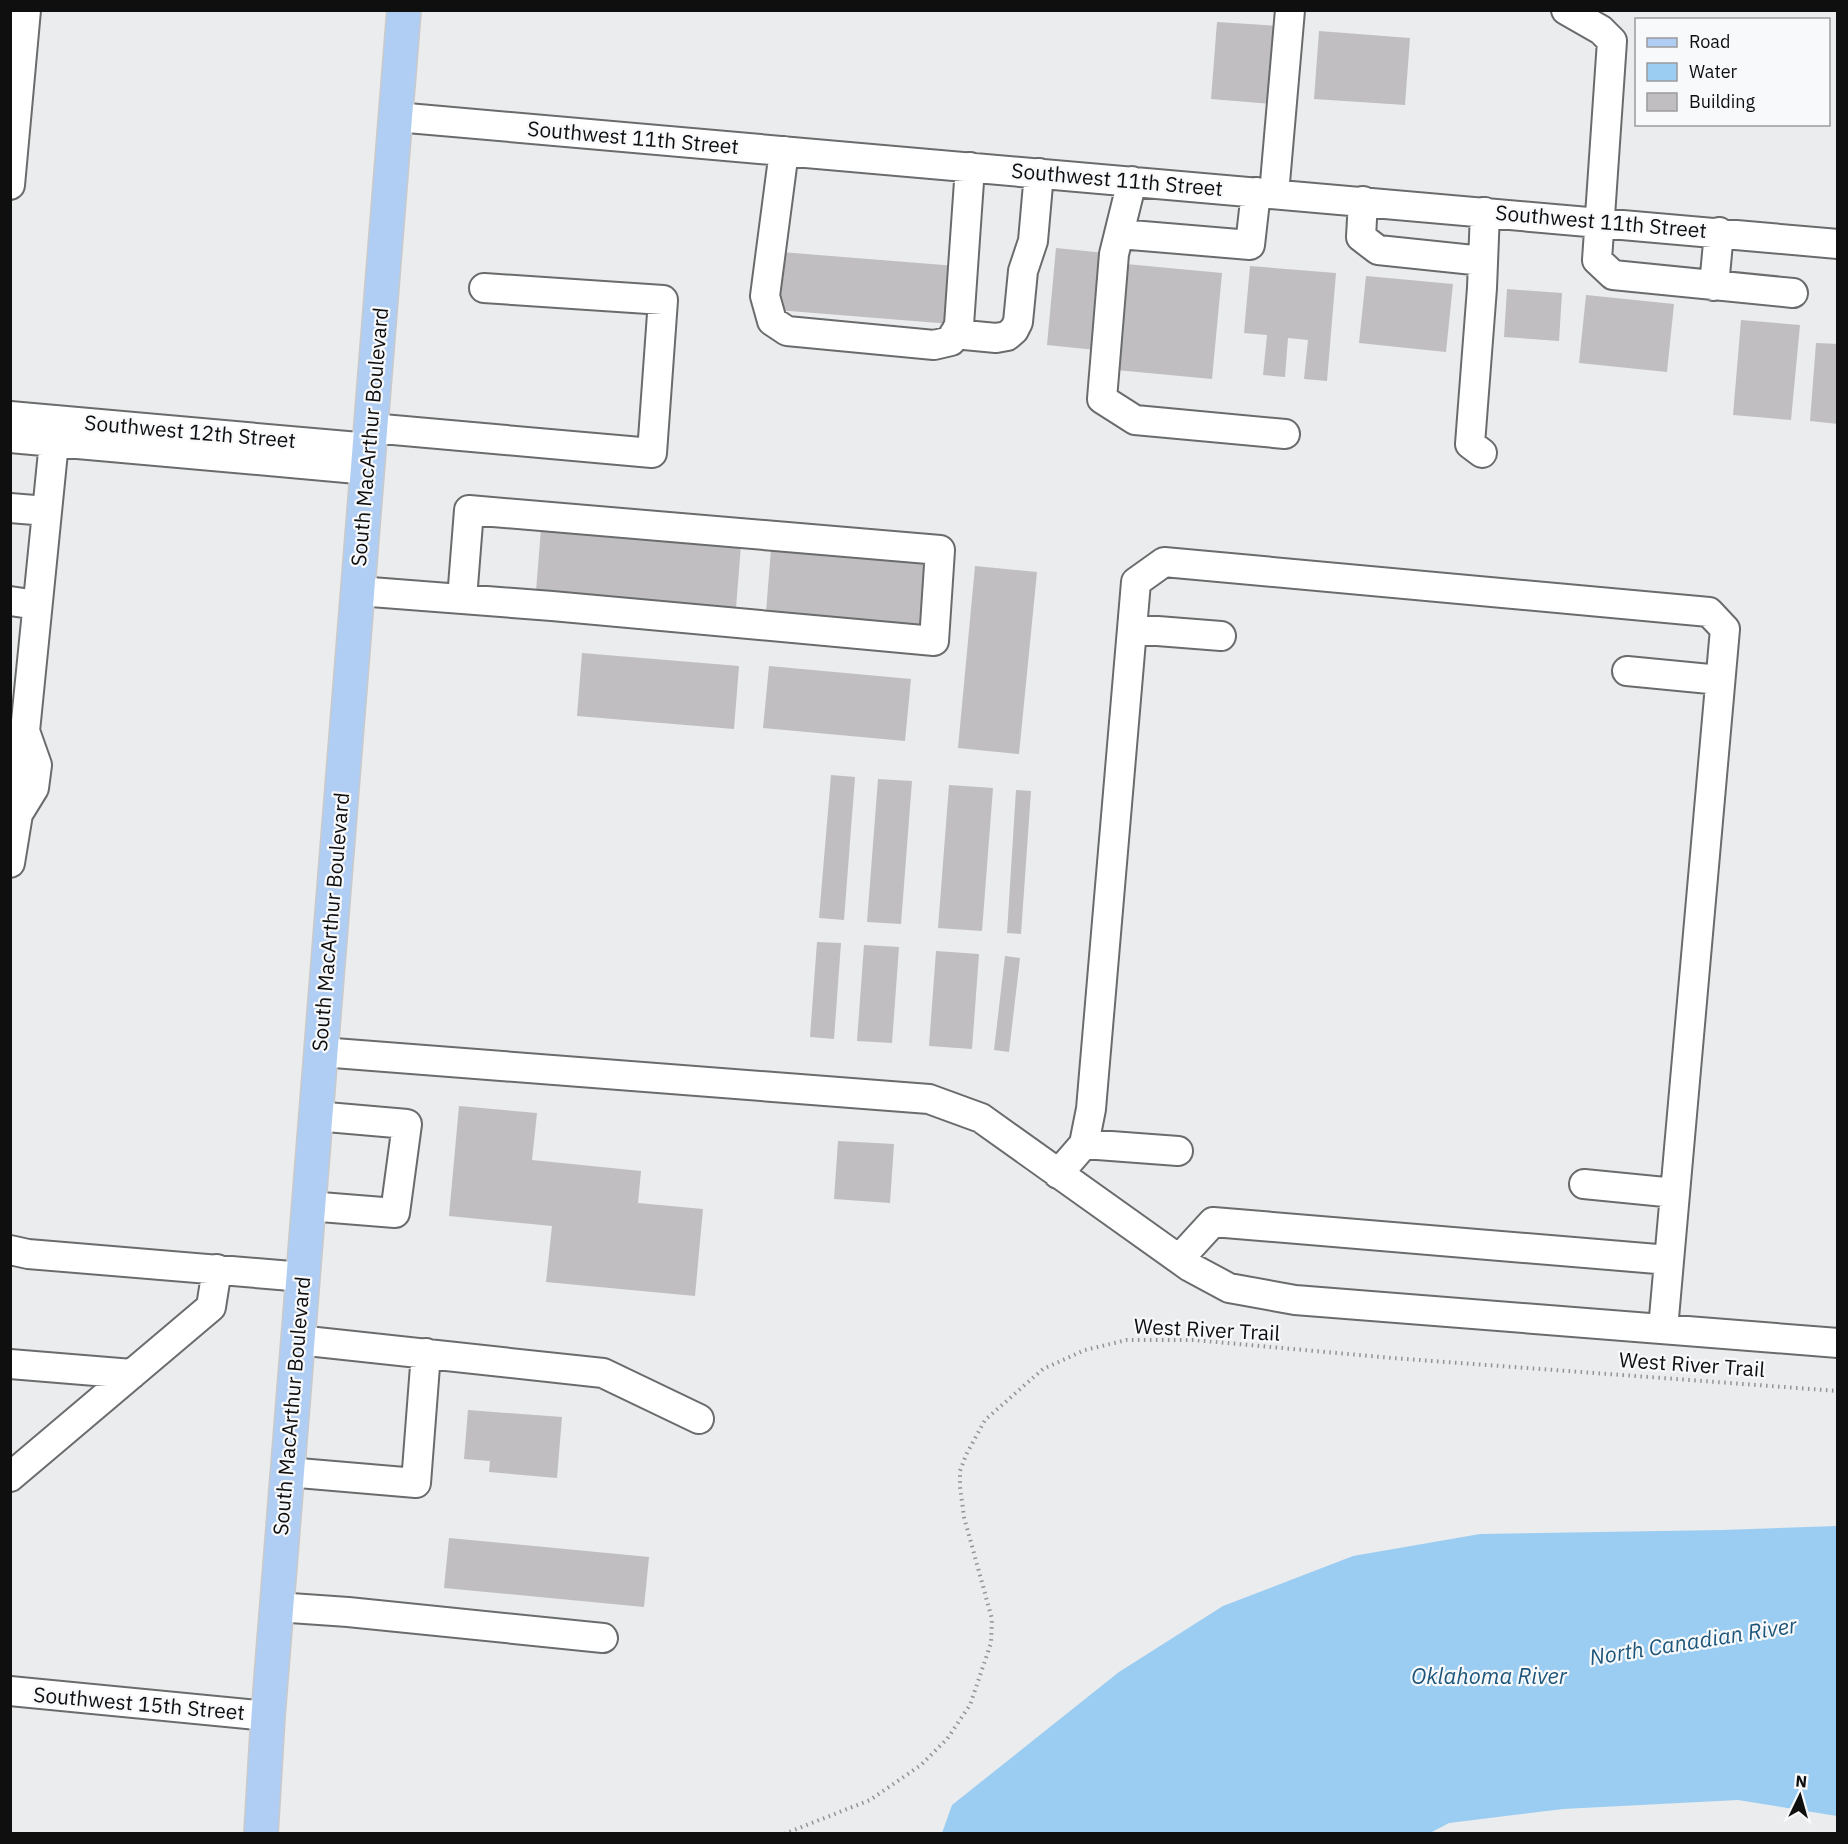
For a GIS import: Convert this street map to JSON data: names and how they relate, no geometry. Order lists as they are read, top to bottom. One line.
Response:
{"streets":{"main road":["South MacArthur Boulevard"],"street":["Southwest 11th Street","Southwest 12th Street","Southwest 15th Street"],"path":["West River Trail"]},"crossings":[["Southwest 11th Street","South MacArthur Boulevard"],["Southwest 12th Street","South MacArthur Boulevard"],["South MacArthur Boulevard","Southwest 15th Street"]],"water":["North Canadian River","Oklahoma River"],"legend":["Road","Water","Building"],"north":"top"}
